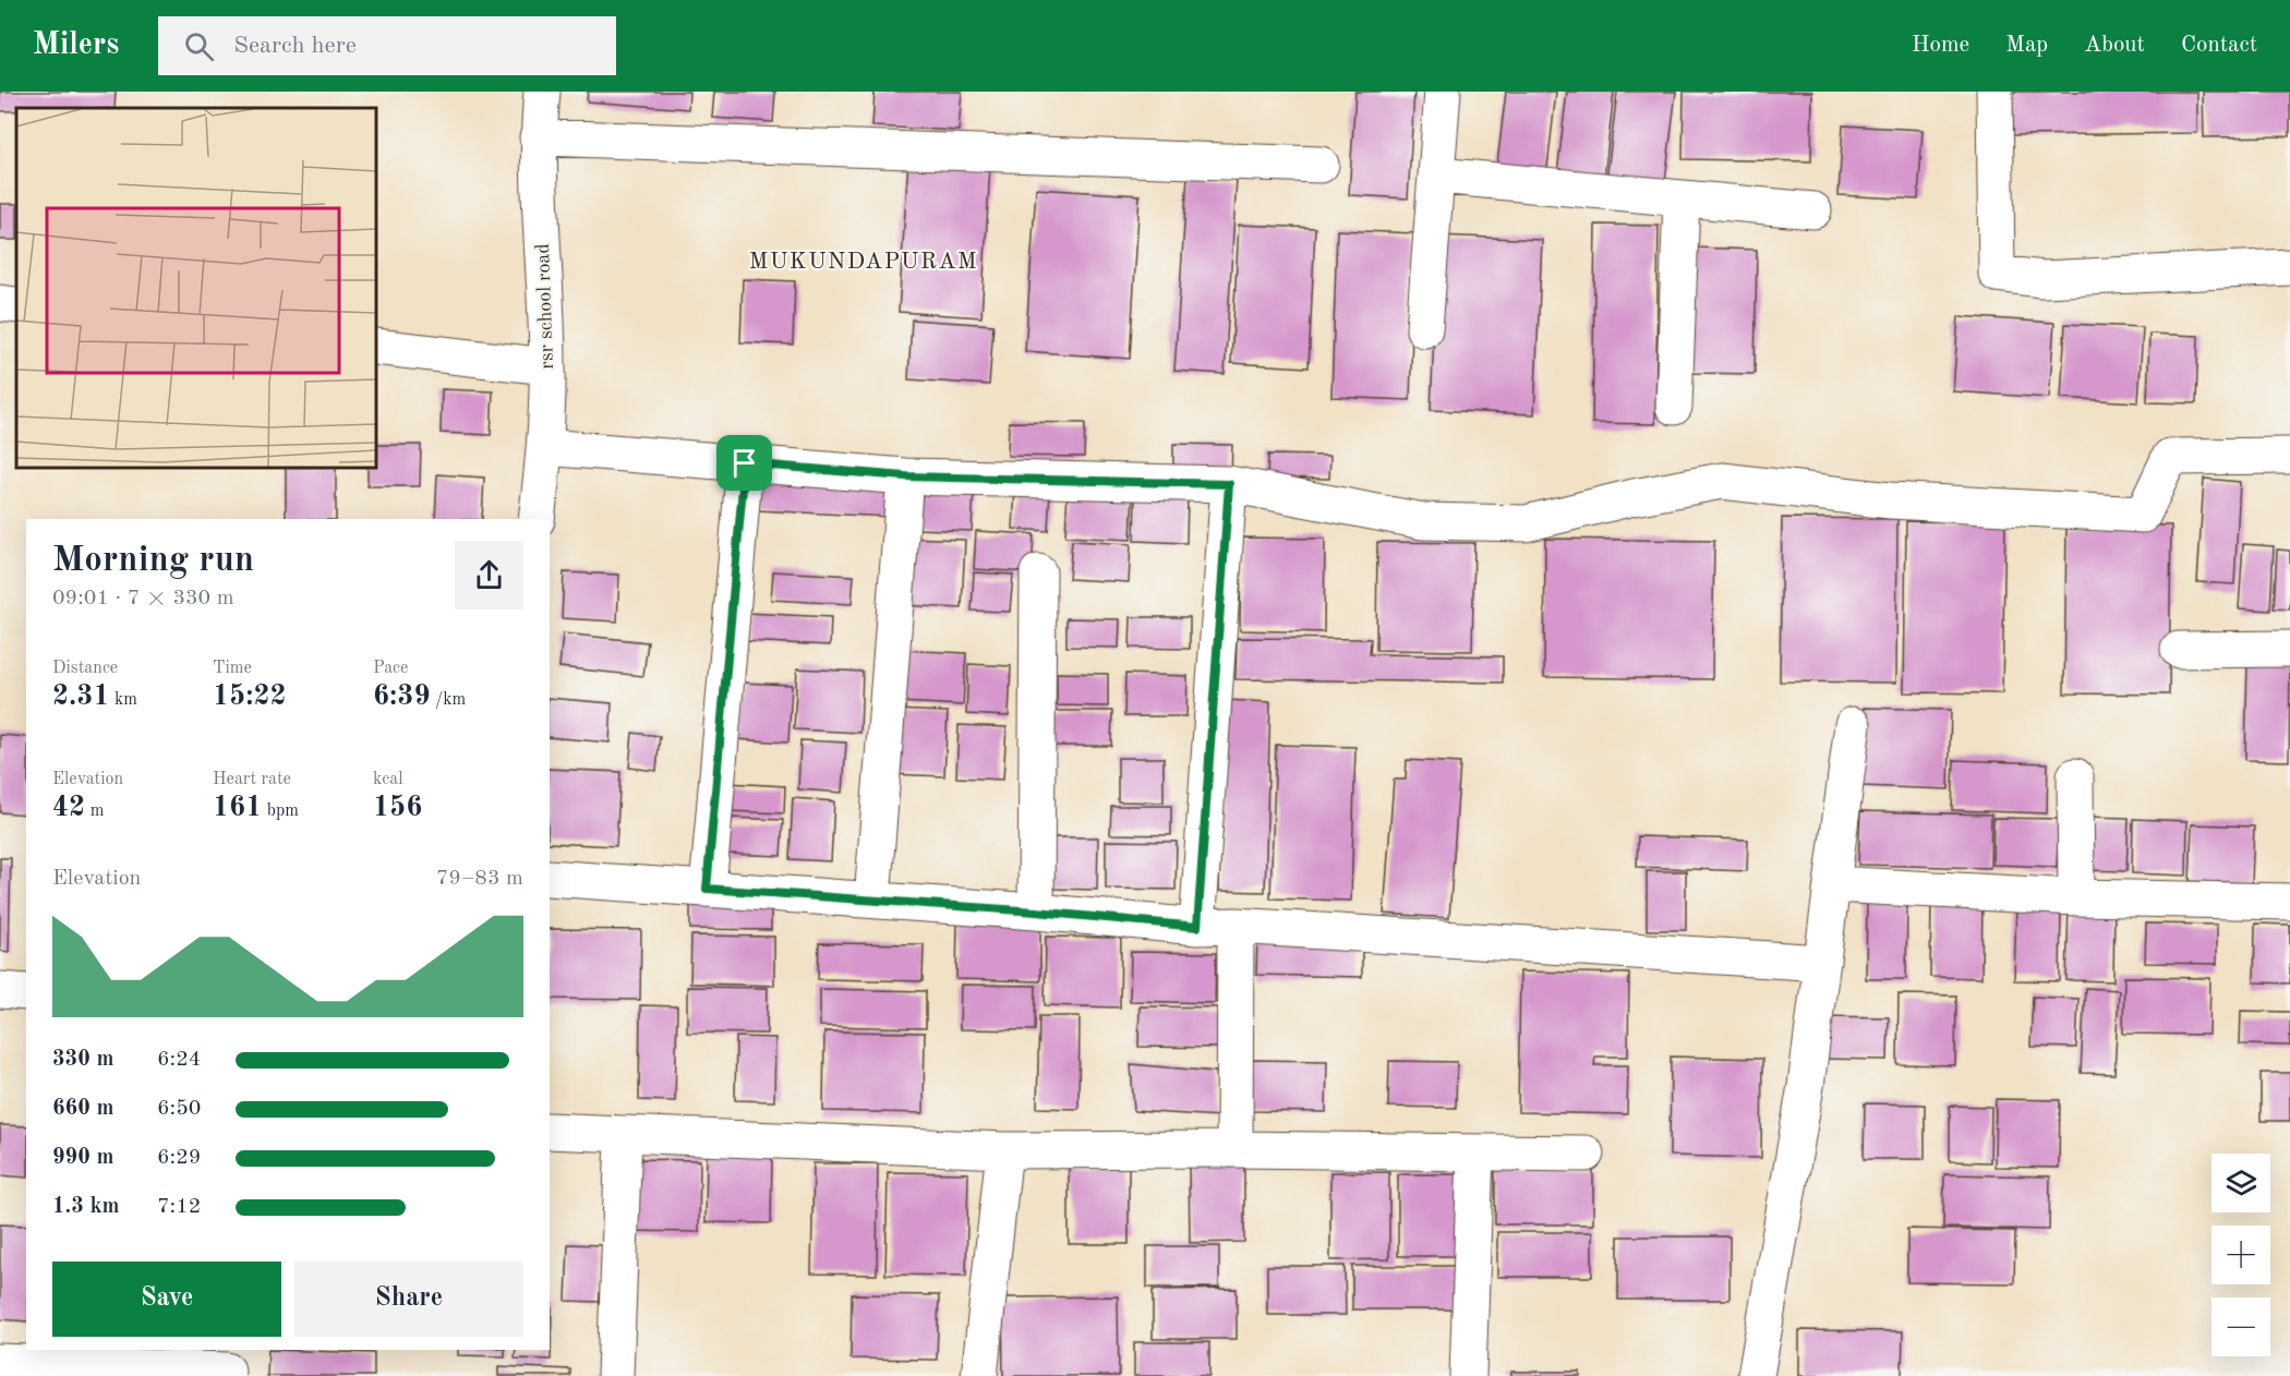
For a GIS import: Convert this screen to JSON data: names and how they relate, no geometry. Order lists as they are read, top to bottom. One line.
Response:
{"streets":{"street":["rsr school road"]},"districts":["MUKUNDAPURAM"],"page":{"header":"Milers","search":"Search here","nav":["Home","Map","About","Contact"],"heading":["Morning run","09:01 · 7 × 330 m"],"stats":[["Distance","2.31 km"],["Time","15:22"],["Pace","6:39 /km"],["Elevation","42 m"],["Heart rate","161 bpm"],["kcal","156"]],"chart":["Elevation","79–83 m"],"list":[{"name":"330 m","note":"6:24"},{"name":"660 m","note":"6:50"},{"name":"990 m","note":"6:29"},{"name":"1.3 km","note":"7:12"}],"map_buttons":["+","−"],"buttons":["Save","Share"]}}
